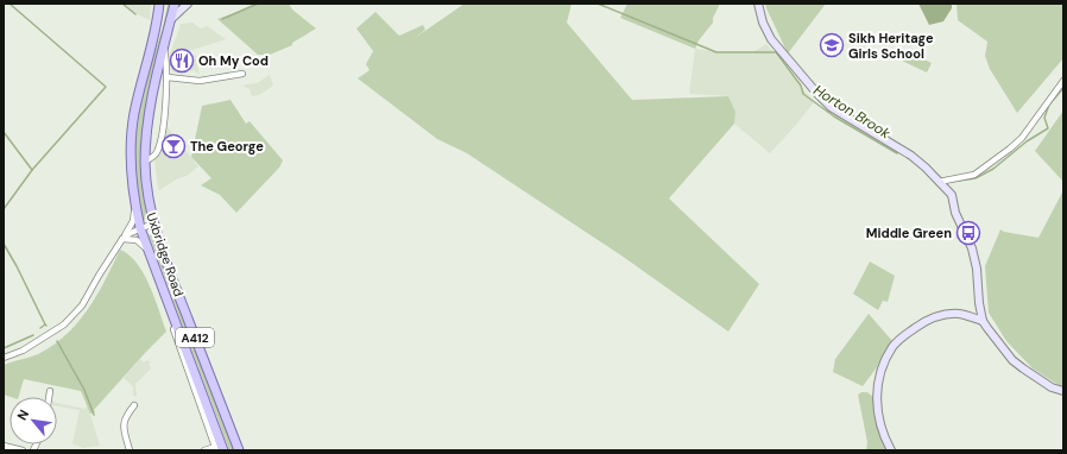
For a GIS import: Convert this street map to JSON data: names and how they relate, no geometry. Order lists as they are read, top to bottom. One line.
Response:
{"streets":{"main road":["Uxbridge Road","A412"]},"water":["Horton Brook"],"places":{"school or university":["Sikh Heritage Girls School"],"restaurant":["Oh My Cod"],"bar":["The George"],"bus stop":["Middle Green"]},"north":"top left"}
